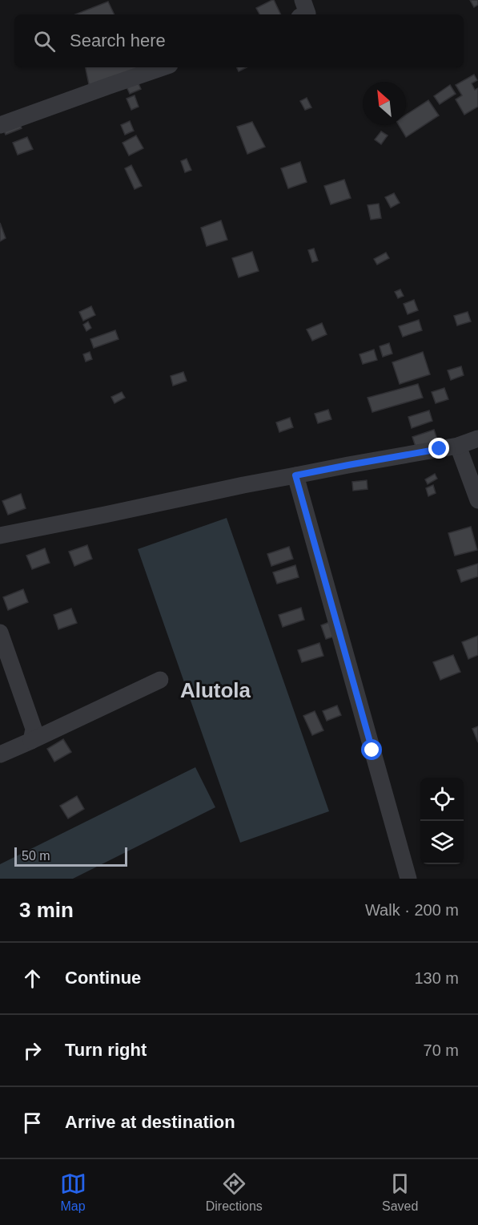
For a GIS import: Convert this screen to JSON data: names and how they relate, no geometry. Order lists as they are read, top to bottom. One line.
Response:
{"districts":["Alutola"],"scale_bar":"50 m","north":"top left","page":{"search":"Search here","scale":"50 m","heading":["3 min","Walk · 200 m"],"list":[["Continue","130 m"],["Turn right","70 m"],"Arrive at destination"],"nav":["Map","Directions","Saved"]}}
